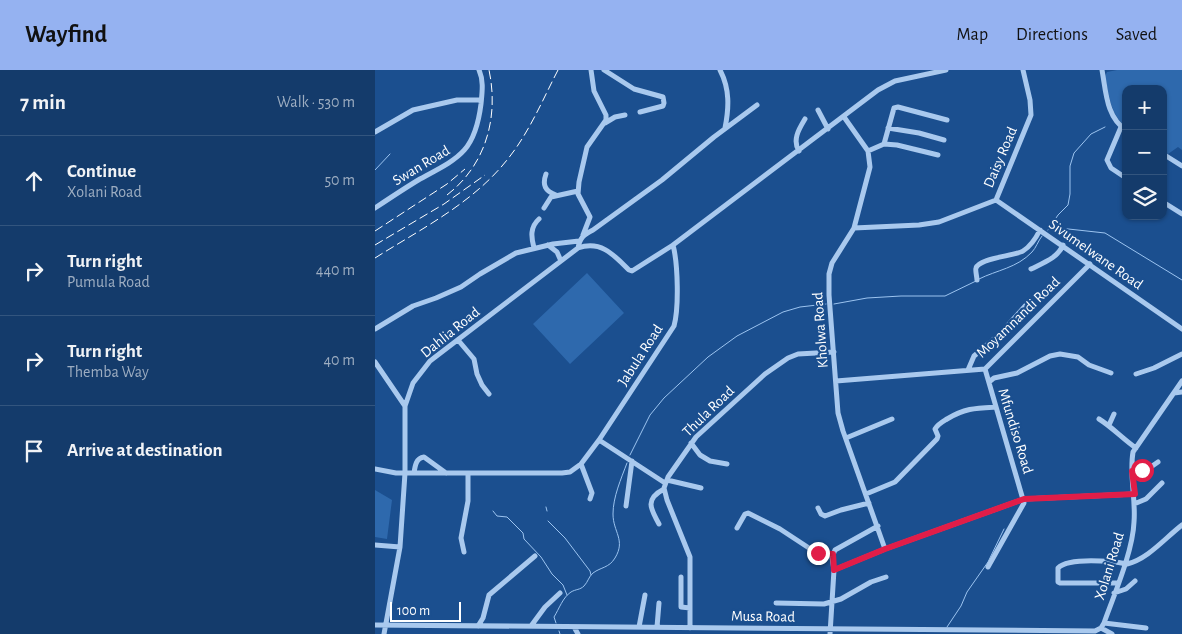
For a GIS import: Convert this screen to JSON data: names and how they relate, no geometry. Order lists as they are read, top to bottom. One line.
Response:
{"streets":{"street":["Daisy Road","Swan Road","Sivumelwane Road","Moyamnandi Road","Kholwa Road","Dahlia Road","Jabula Road","Thula Road","Mfundiso Road","Xolani Road","Musa Road"]},"crossings":[["Daisy Road","Sivumelwane Road"],["Daisy Road","Kholwa Road"],["Sivumelwane Road","Moyamnandi Road"],["Moyamnandi Road","Kholwa Road"],["Moyamnandi Road","Mfundiso Road"],["Kholwa Road","Thula Road"],["Dahlia Road","Musa Road"],["Xolani Road","Musa Road"]],"scale_bar":"100 m","page":{"header":"Wayfind","nav":["Map","Directions","Saved"],"heading":["7 min","Walk · 530 m"],"map_buttons":["+","−"],"list":[["Continue","Xolani Road","50 m"],["Turn right","Pumula Road","440 m"],["Turn right","Themba Way","40 m"],"Arrive at destination"],"scale":"100 m"}}
